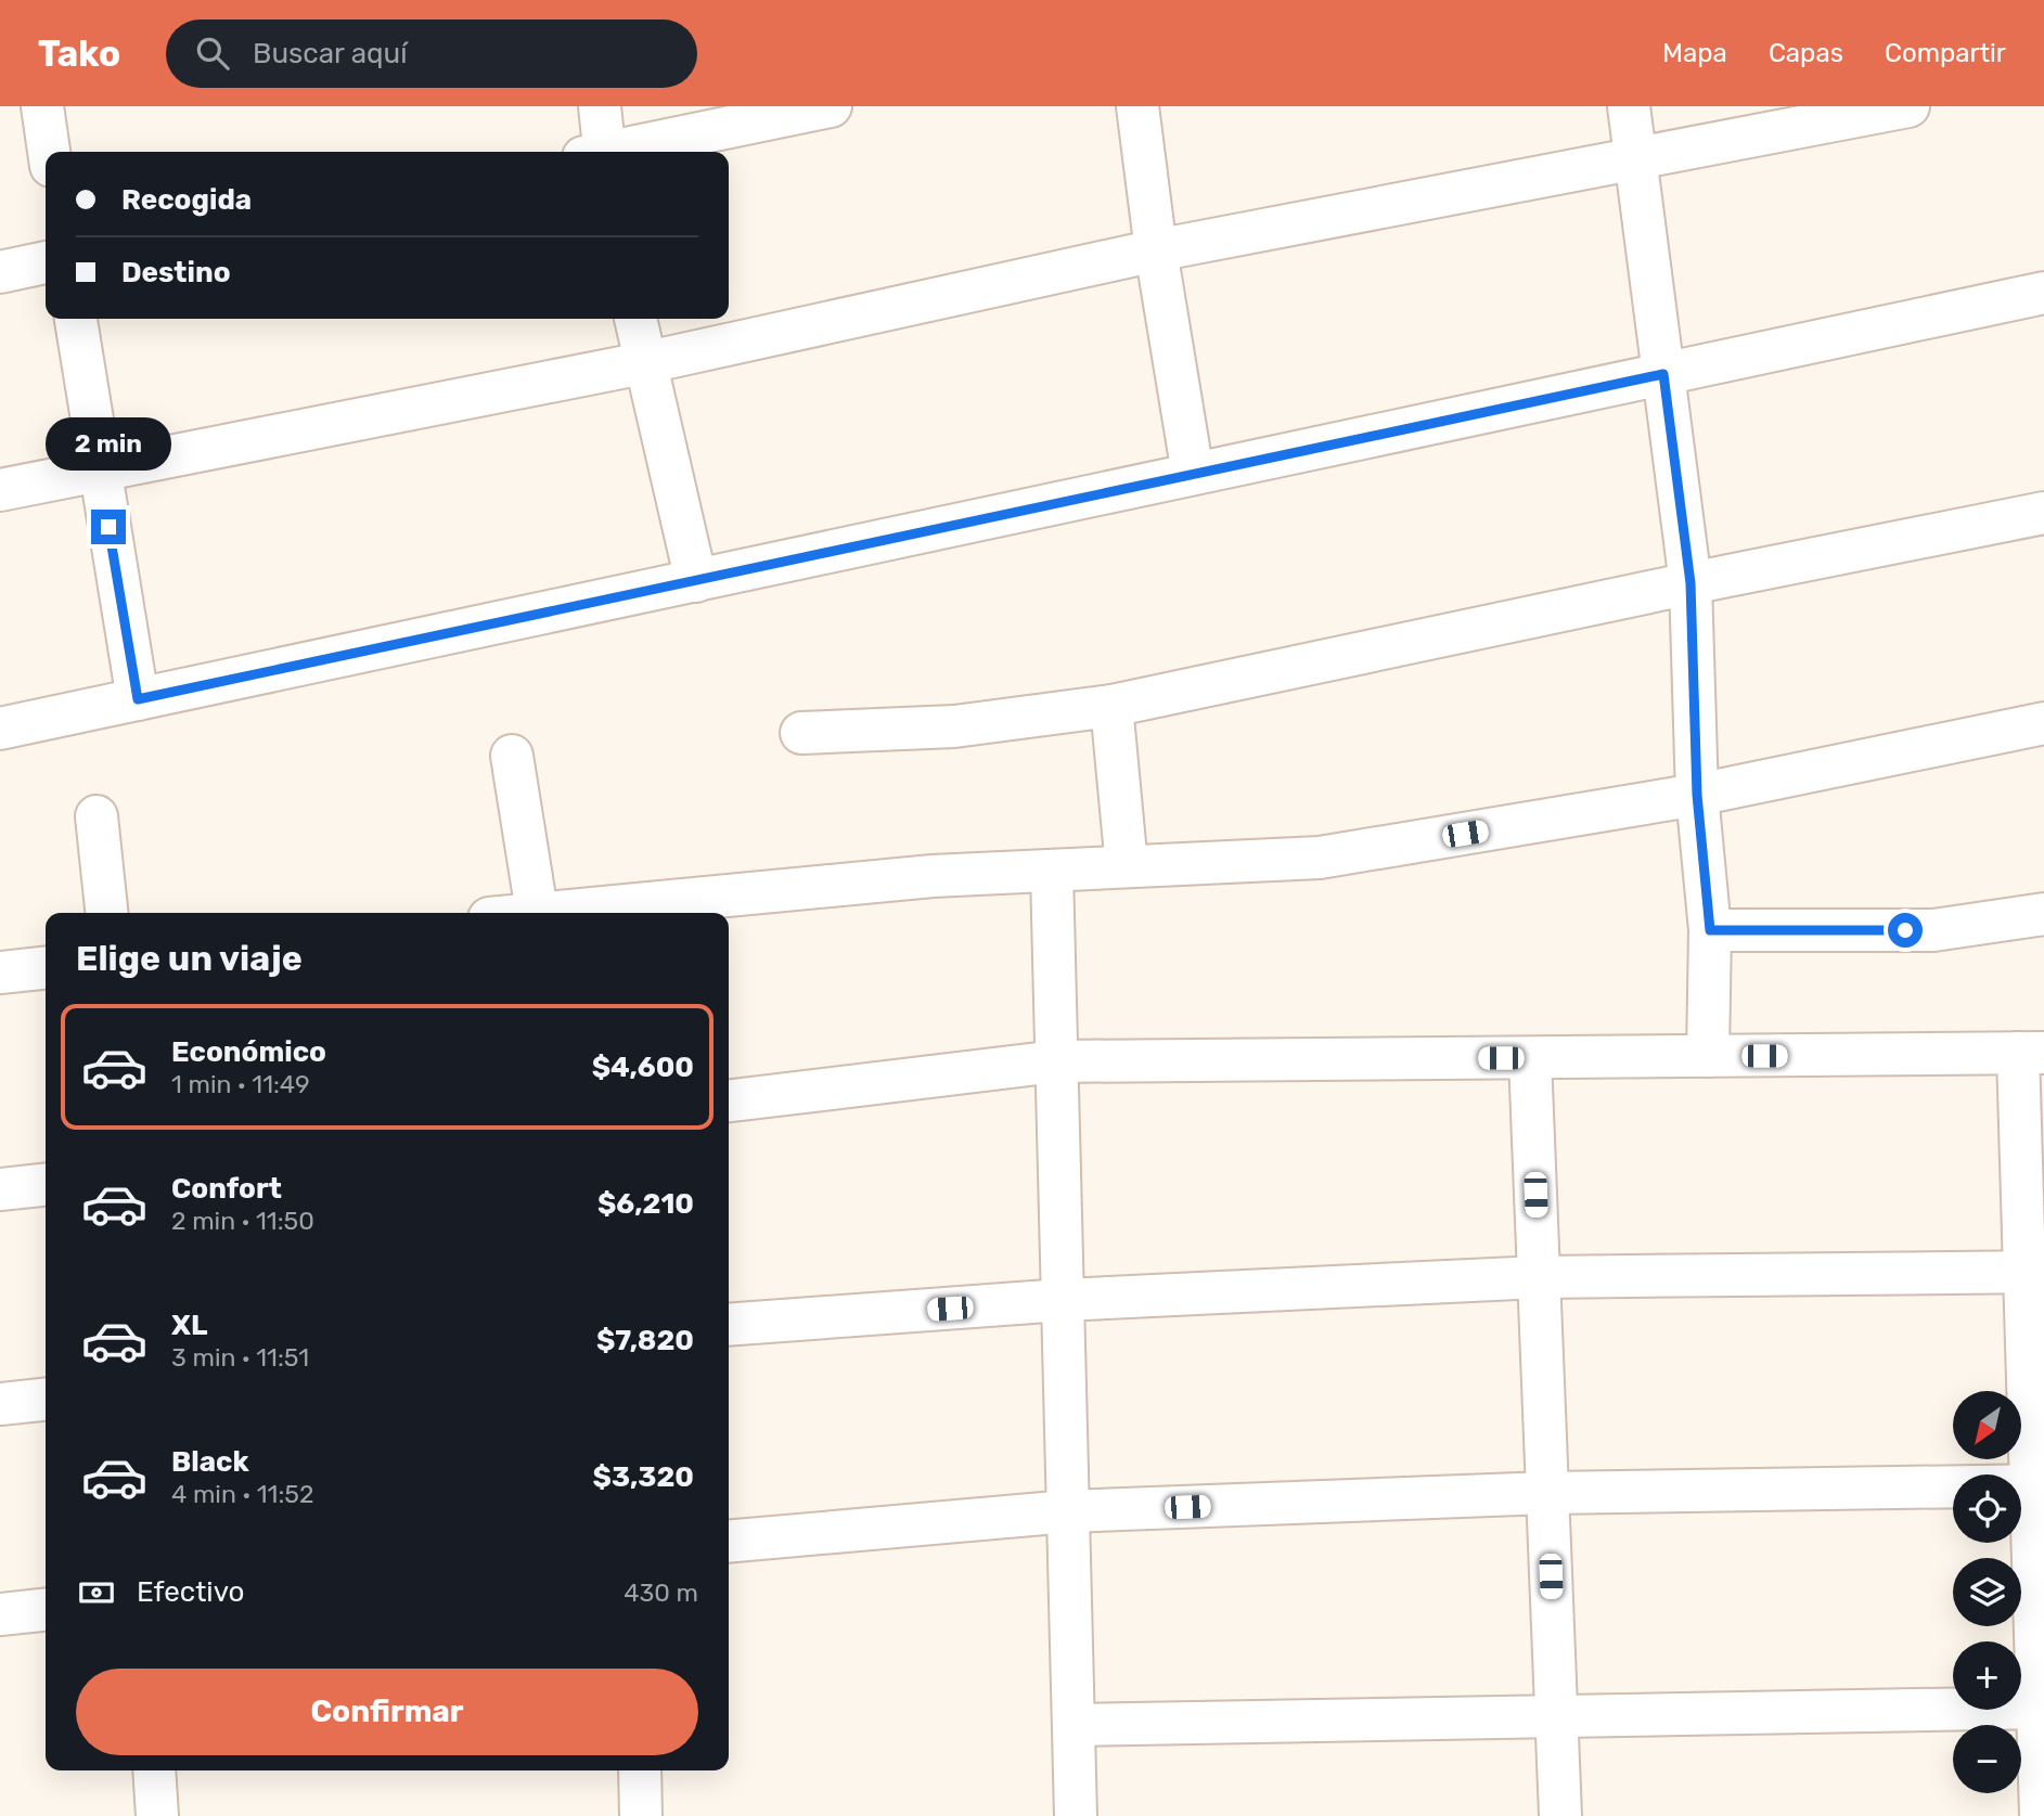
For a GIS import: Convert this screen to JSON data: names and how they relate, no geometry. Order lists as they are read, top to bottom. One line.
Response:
{"north":"bottom left","page":{"header":"Tako","search":"Buscar aquí","nav":["Mapa","Capas","Compartir"],"banner":["Recogida","Destino"],"bubble":"2 min","heading":"Elige un viaje","list":[{"name":"Económico","note":"1 min · 11:49","value":"$4,600"},{"name":"Confort","note":"2 min · 11:50","value":"$6,210"},{"name":"XL","note":"3 min · 11:51","value":"$7,820"},{"name":"Black","note":"4 min · 11:52","value":"$3,320"}],"map_buttons":["+","−"],"pay":["Efectivo","430 m"],"buttons":"Confirmar"}}
